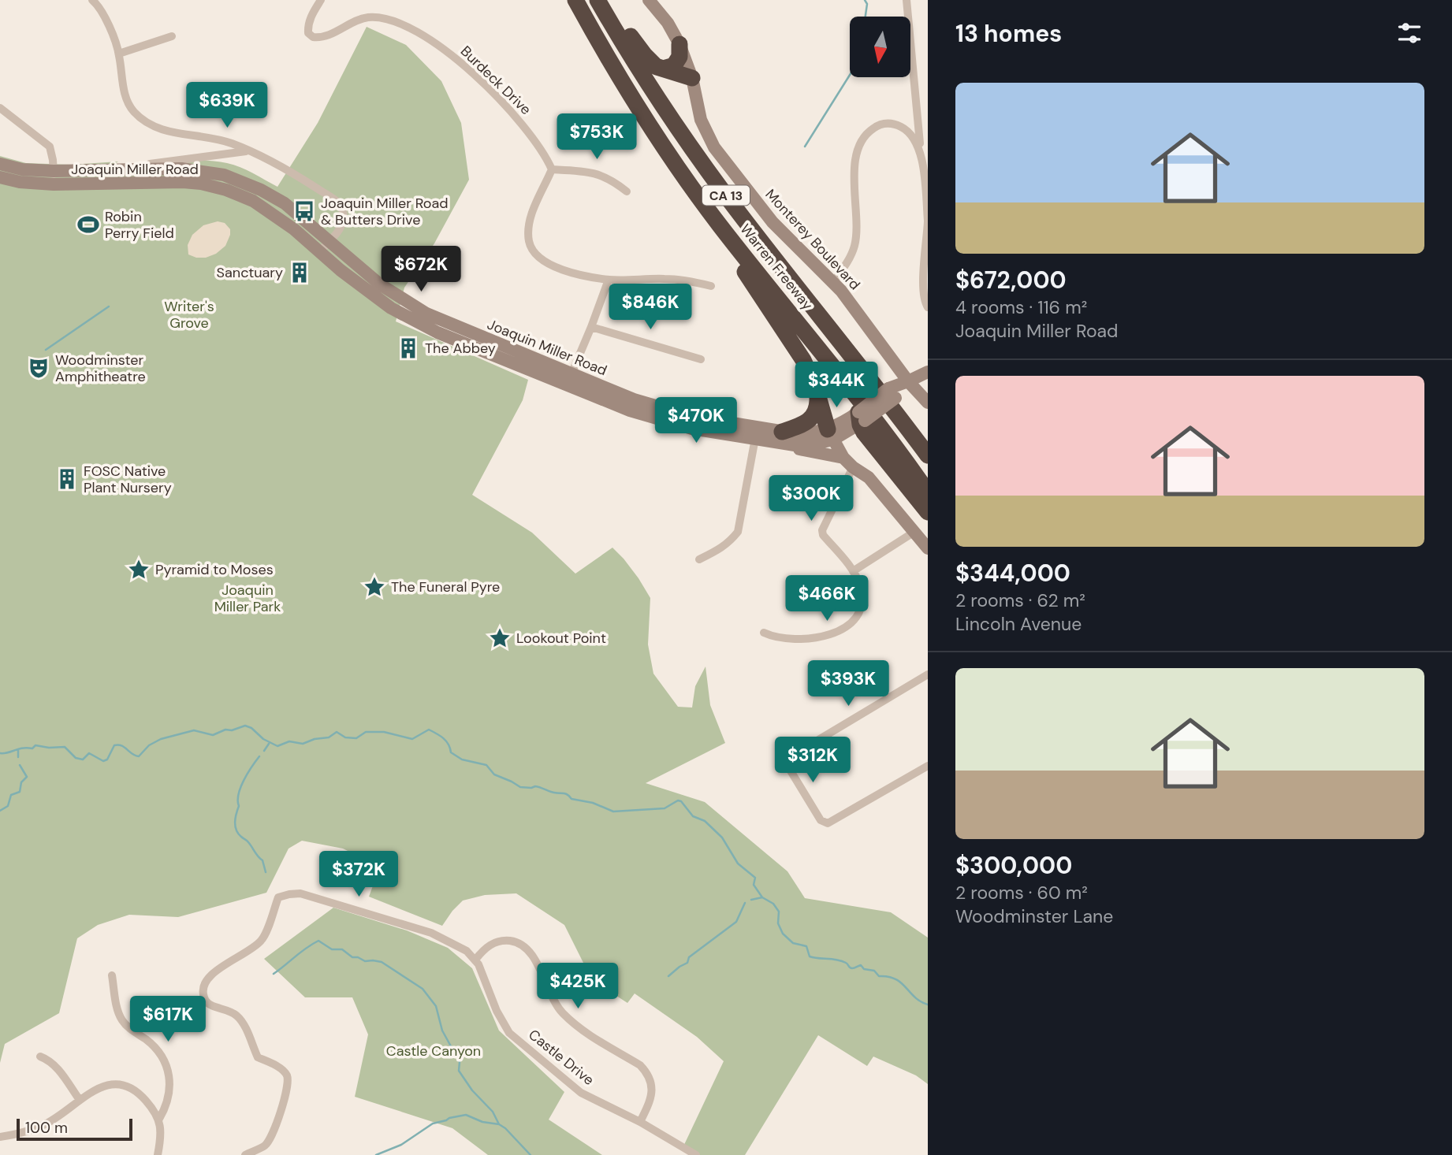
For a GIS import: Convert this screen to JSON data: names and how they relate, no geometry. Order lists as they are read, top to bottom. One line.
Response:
{"streets":{"highway":["CA 13","Warren Freeway"],"main road":["Joaquin Miller Road","Monterey Boulevard"],"street":["Burdeck Drive","Castle Drive"]},"crossings":[["Joaquin Miller Road","Monterey Boulevard"]],"parks":["Writer's Grove","Joaquin Miller Park","Castle Canyon"],"places":{"bus stop":["Joaquin Miller Road & Butters Drive"],"sports":["Robin Perry Field"],"building":["Sanctuary","The Abbey","FOSC Native Plant Nursery"],"theatre":["Woodminster Amphitheatre"],"place":["Pyramid to Moses","The Funeral Pyre","Lookout Point"]},"scale_bar":"100 m","north":"bottom","page":{"heading":"13 homes","list":[{"name":"$672,000","note":"4 rooms · 116 m² · Joaquin Miller Road"},{"name":"$344,000","note":"2 rooms · 62 m² · Lincoln Avenue"},{"name":"$300,000","note":"2 rooms · 60 m² · Woodminster Lane"}],"price":["$639K","$753K","$672K","$846K","$344K","$470K","$300K","$466K","$393K","$312K","$372K","$425K","$617K"],"scale":"100 m"}}
